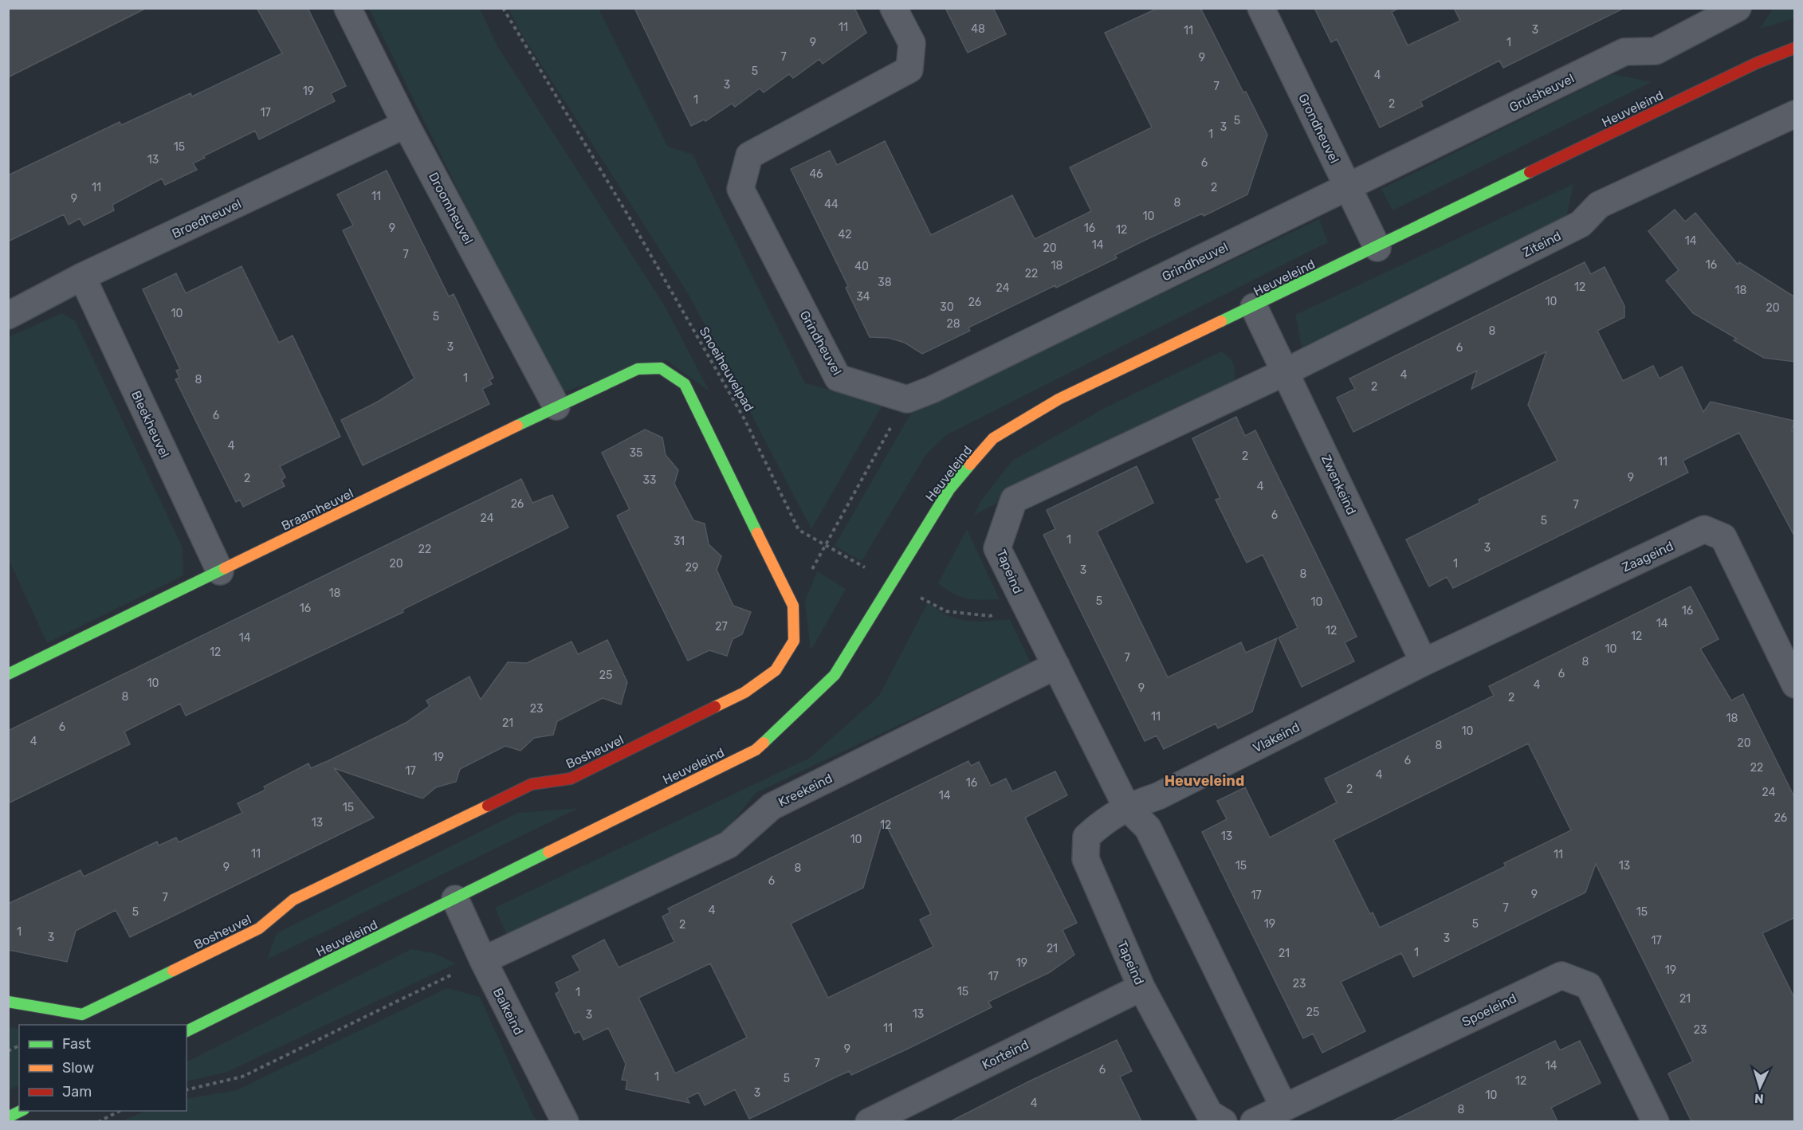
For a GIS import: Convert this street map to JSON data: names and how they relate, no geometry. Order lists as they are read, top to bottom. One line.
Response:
{"streets":{"street":["Gruisheuvel","Heuveleind","Grondheuvel","Droomheuvel","Broedheuvel","Ziteind","Grindheuvel","Bleekheuvel","Zwenkeind","Braamheuvel","Zaageind","Tapeind","Vlakeind","Bosheuvel","Kreekeind","Spoeleind","Balkeind","Korteind"],"path":["Snoeiheuvelpad"]},"crossings":[["Gruisheuvel","Grondheuvel"],["Gruisheuvel","Grindheuvel"],["Heuveleind","Grondheuvel"],["Heuveleind","Snoeiheuvelpad"],["Heuveleind","Zwenkeind"],["Heuveleind","Balkeind"],["Grondheuvel","Grindheuvel"],["Droomheuvel","Broedheuvel"],["Droomheuvel","Braamheuvel"],["Broedheuvel","Bleekheuvel"],["Ziteind","Zwenkeind"],["Ziteind","Tapeind"],["Snoeiheuvelpad","Tapeind"],["Bleekheuvel","Braamheuvel"],["Zwenkeind","Zaageind"],["Zwenkeind","Tapeind"],["Zwenkeind","Vlakeind"],["Braamheuvel","Bosheuvel"],["Zaageind","Vlakeind"],["Tapeind","Vlakeind"],["Tapeind","Kreekeind"],["Tapeind","Spoeleind"],["Tapeind","Korteind"],["Kreekeind","Balkeind"]],"districts":["Heuveleind"],"house_numbers":["11","48","3","11","9","1","7","9","5","4","3","7","19","1","2","17","5","3","1","15","13","6","46","11","2","11","9","8","44","10","9","16","12","42","14","14","20","7","16","18","40","22","38","12","24","18","34","10","26","30","20","10","5","28","8","3","6","4","1","8","2","6","4","35","2","11","9","2","33","4","26","7","6","24","5","1","31","3","22","20","1","29","3","8","18","5","10","16","16","14","27","12","12","14","10","12","7","8","6","25","10","4","9","8","2","23","11","18","21","6","10","4","20","8","19","6","22","17","4","16","2","24","14","15","26","13","12","13","10","11","11","15","13","9","8","6","9","17","7","7","4","5","15","19","5","2","1","3","3","17","21","1","21","19","19","17","23","15","1","21","25","13","3","11","23","9","7","14","6","1","5","12","3","10","4","8"],"legend":["Fast","Slow","Jam"],"north":"bottom"}
